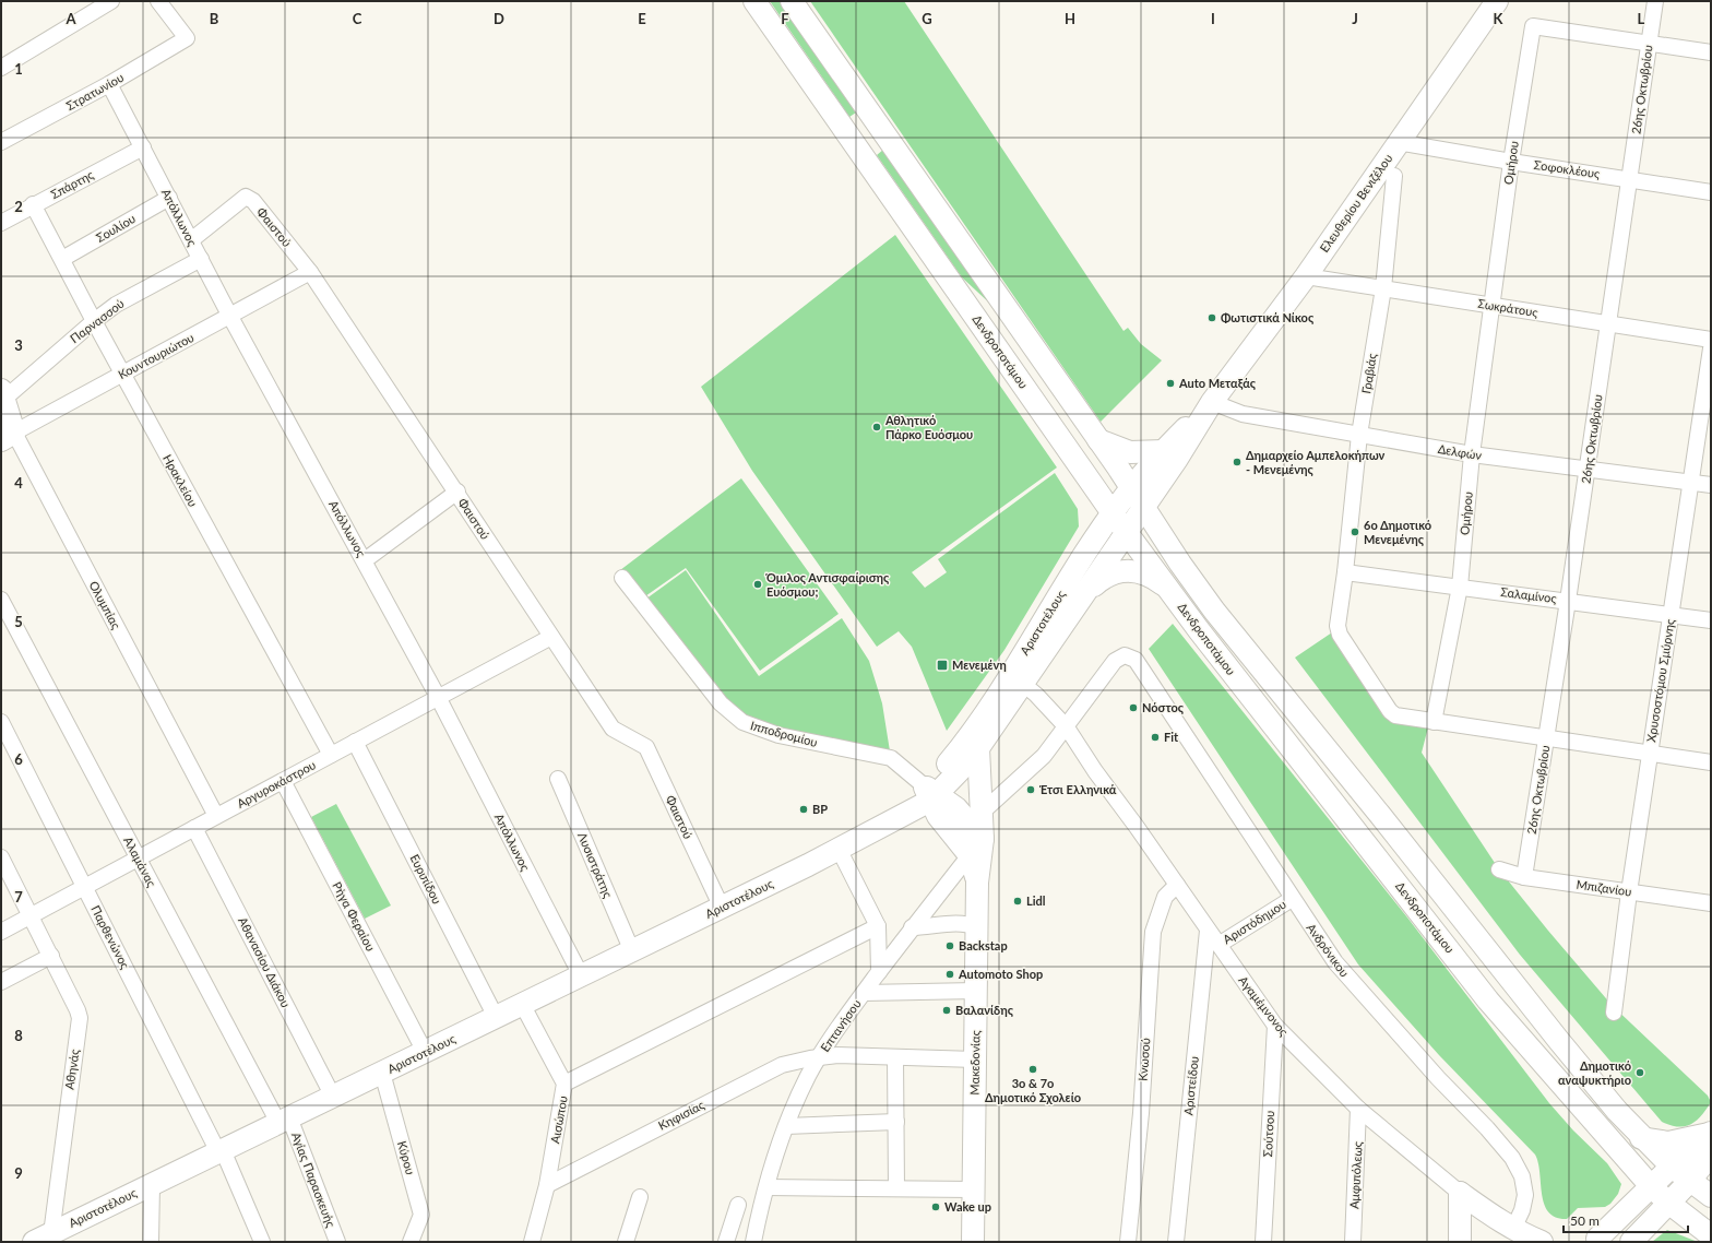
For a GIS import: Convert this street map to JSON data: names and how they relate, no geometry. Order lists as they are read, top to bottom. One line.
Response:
{"streets":{"main road":["Ελευθερίου Βενιζέλου","Δενδροποτάμου","Ολυμπίας","Αριστοτέλους","Αγαμέμνονος","Μακεδονίας"],"street":["26ης Οκτωβρίου","Στρατωνίου","Ομήρου","Σοφοκλέους","Σπάρτης","Απόλλωνος","Φαιστού","Σουλίου","Σωκράτους","Παρνασσού","Κουντουριώτου","Γραβιάς","Δελφών","Ηρακλείου","Σαλαμίνος","Χρυσοστόμου Σμύρνης","Ιπποδρομίου","Αργυροκάστρου","Αλαμάνας","Λυσιστράτης","Ευριπίδου","Μπιζανίου","Ρήγα Φεραίου","Αριστόδημου","Παρθενώνος","Ανδρόνικου","Αθανασίου Διάκου","Επτανήσου","Κνωσού","Αθηνάς","Αριστείδου","Κηφισίας","Αισώπου","Σούτσου","Κύρου","Αμφιπόλεως","Αγίας Παρασκευής"]},"crossings":[["26ης Οκτωβρίου","Ομήρου"],["26ης Οκτωβρίου","Σοφοκλέους"],["26ης Οκτωβρίου","Σωκράτους"],["26ης Οκτωβρίου","Δελφών"],["26ης Οκτωβρίου","Σαλαμίνος"],["26ης Οκτωβρίου","Μπιζανίου"],["Στρατωνίου","Απόλλωνος"],["Ομήρου","Σοφοκλέους"],["Ομήρου","Σωκράτους"],["Ομήρου","Γραβιάς"],["Ομήρου","Δελφών"],["Ομήρου","Σαλαμίνος"],["Σοφοκλέους","Ελευθερίου Βενιζέλου"],["Σπάρτης","Απόλλωνος"],["Σπάρτης","Ηρακλείου"],["Ελευθερίου Βενιζέλου","Σωκράτους"],["Ελευθερίου Βενιζέλου","Δενδροποτάμου"],["Ελευθερίου Βενιζέλου","Δελφών"],["Ελευθερίου Βενιζέλου","Αριστοτέλους"],["Απόλλωνος","Φαιστού"],["Απόλλωνος","Σουλίου"],["Απόλλωνος","Παρνασσού"],["Απόλλωνος","Κουντουριώτου"],["Απόλλωνος","Αριστοτέλους"],["Απόλλωνος","Αργυροκάστρου"],["Φαιστού","Κουντουριώτου"],["Φαιστού","Αριστοτέλους"],["Φαιστού","Αργυροκάστρου"],["Σουλίου","Ηρακλείου"],["Σωκράτους","Γραβιάς"],["Παρνασσού","Ηρακλείου"],["Παρνασσού","Ολυμπίας"],["Δενδροποτάμου","Αριστοτέλους"],["Κουντουριώτου","Ηρακλείου"],["Κουντουριώτου","Ολυμπίας"],["Γραβιάς","Δελφών"],["Γραβιάς","Σαλαμίνος"],["Δελφών","Χρυσοστόμου Σμύρνης"],["Ηρακλείου","Αργυροκάστρου"],["Σαλαμίνος","Χρυσοστόμου Σμύρνης"],["Ολυμπίας","Αργυροκάστρου"],["Αριστοτέλους","Ιπποδρομίου"],["Αριστοτέλους","Αλαμάνας"],["Αριστοτέλους","Λυσιστράτης"],["Αριστοτέλους","Ευριπίδου"],["Αριστοτέλους","Ρήγα Φεραίου"],["Αριστοτέλους","Παρθενώνος"],["Αριστοτέλους","Αθανασίου Διάκου"],["Αριστοτέλους","Αγαμέμνονος"],["Αριστοτέλους","Μακεδονίας"],["Αριστοτέλους","Αθηνάς"],["Αριστοτέλους","Αισώπου"],["Αριστοτέλους","Κύρου"],["Αριστοτέλους","Αγίας Παρασκευής"],["Χρυσοστόμου Σμύρνης","Μπιζανίου"],["Αργυροκάστρου","Αλαμάνας"],["Αργυροκάστρου","Ευριπίδου"],["Αργυροκάστρου","Ρήγα Φεραίου"],["Αργυροκάστρου","Παρθενώνος"],["Αργυροκάστρου","Αθανασίου Διάκου"],["Αργυροκάστρου","Αθηνάς"],["Αλαμάνας","Αγίας Παρασκευής"],["Αριστόδημου","Ανδρόνικου"],["Αριστόδημου","Αγαμέμνονος"],["Ανδρόνικου","Αγαμέμνονος"],["Αγαμέμνονος","Κνωσού"],["Αγαμέμνονος","Αριστείδου"],["Αγαμέμνονος","Σούτσου"],["Αγαμέμνονος","Αμφιπόλεως"],["Επτανήσου","Μακεδονίας"],["Επτανήσου","Κηφισίας"],["Μακεδονίας","Κηφισίας"],["Κηφισίας","Αισώπου"]],"places":{"other":["Φωτιστικά Νίκος","Auto Μεταξάς","Αθλητικό Πάρκο Ευόσμου","Δημαρχείο Αμπελοκήπων - Μενεμένης","6ο Δημοτικό Μενεμένης","Όμιλος Αντισφαίρισης Ευόσμου;","Νόστος","Fit","Έτσι Ελληνικά","BP","Lidl","Backstap","Automoto Shop","Βαλανίδης","3ο & 7ο Δημοτικό Σχολείο","Δημοτικό αναψυκτήριο","Wake up"],"transit":["Μενεμένη"]},"scale_bar":"50 m","grid":{"columns":["A","B","C","D","E","F","G","H","I","J","K","L"],"rows":["1","2","3","4","5","6","7","8","9"]}}
